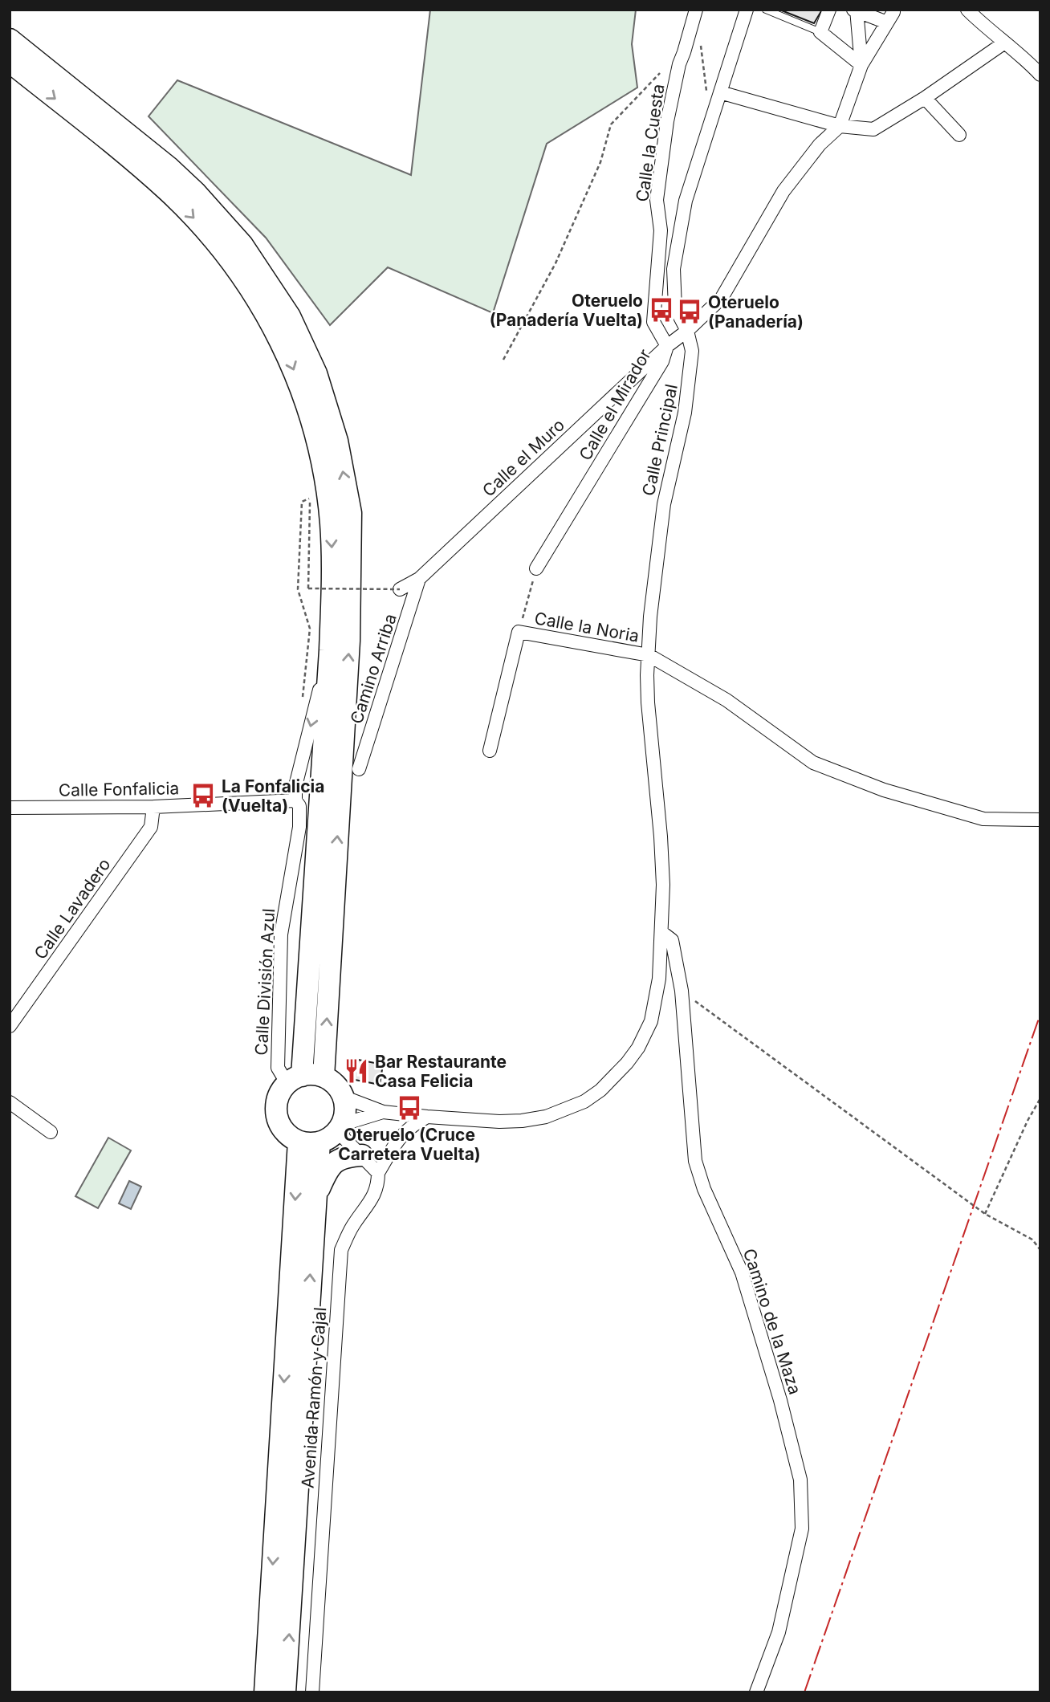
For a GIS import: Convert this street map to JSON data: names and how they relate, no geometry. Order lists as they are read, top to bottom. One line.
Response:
{"streets":{"street":["Calle la Cuesta","Calle el Mirador","Calle Principal","Calle el Muro","Calle la Noria","Camino Arriba","Calle Fonfalicia","Calle Lavadero","Calle División Azul","Camino de la Maza","Avenida Ramón y Cajal"]},"crossings":[["Calle la Cuesta","Calle el Mirador"],["Calle la Cuesta","Calle el Muro"],["Calle el Mirador","Calle Principal"],["Calle el Mirador","Calle el Muro"],["Calle Principal","Calle la Noria"],["Calle Principal","Camino de la Maza"],["Calle Principal","Avenida Ramón y Cajal"],["Calle el Muro","Camino Arriba"],["Calle Fonfalicia","Calle Lavadero"],["Calle Fonfalicia","Calle División Azul"]],"places":{"bus stop":["Oteruelo (Panadería Vuelta)","Oteruelo (Panadería)","La Fonfalicia (Vuelta)","Oteruelo (Cruce Carretera Vuelta)"],"restaurant":["Bar Restaurante Casa Felicia"]}}
